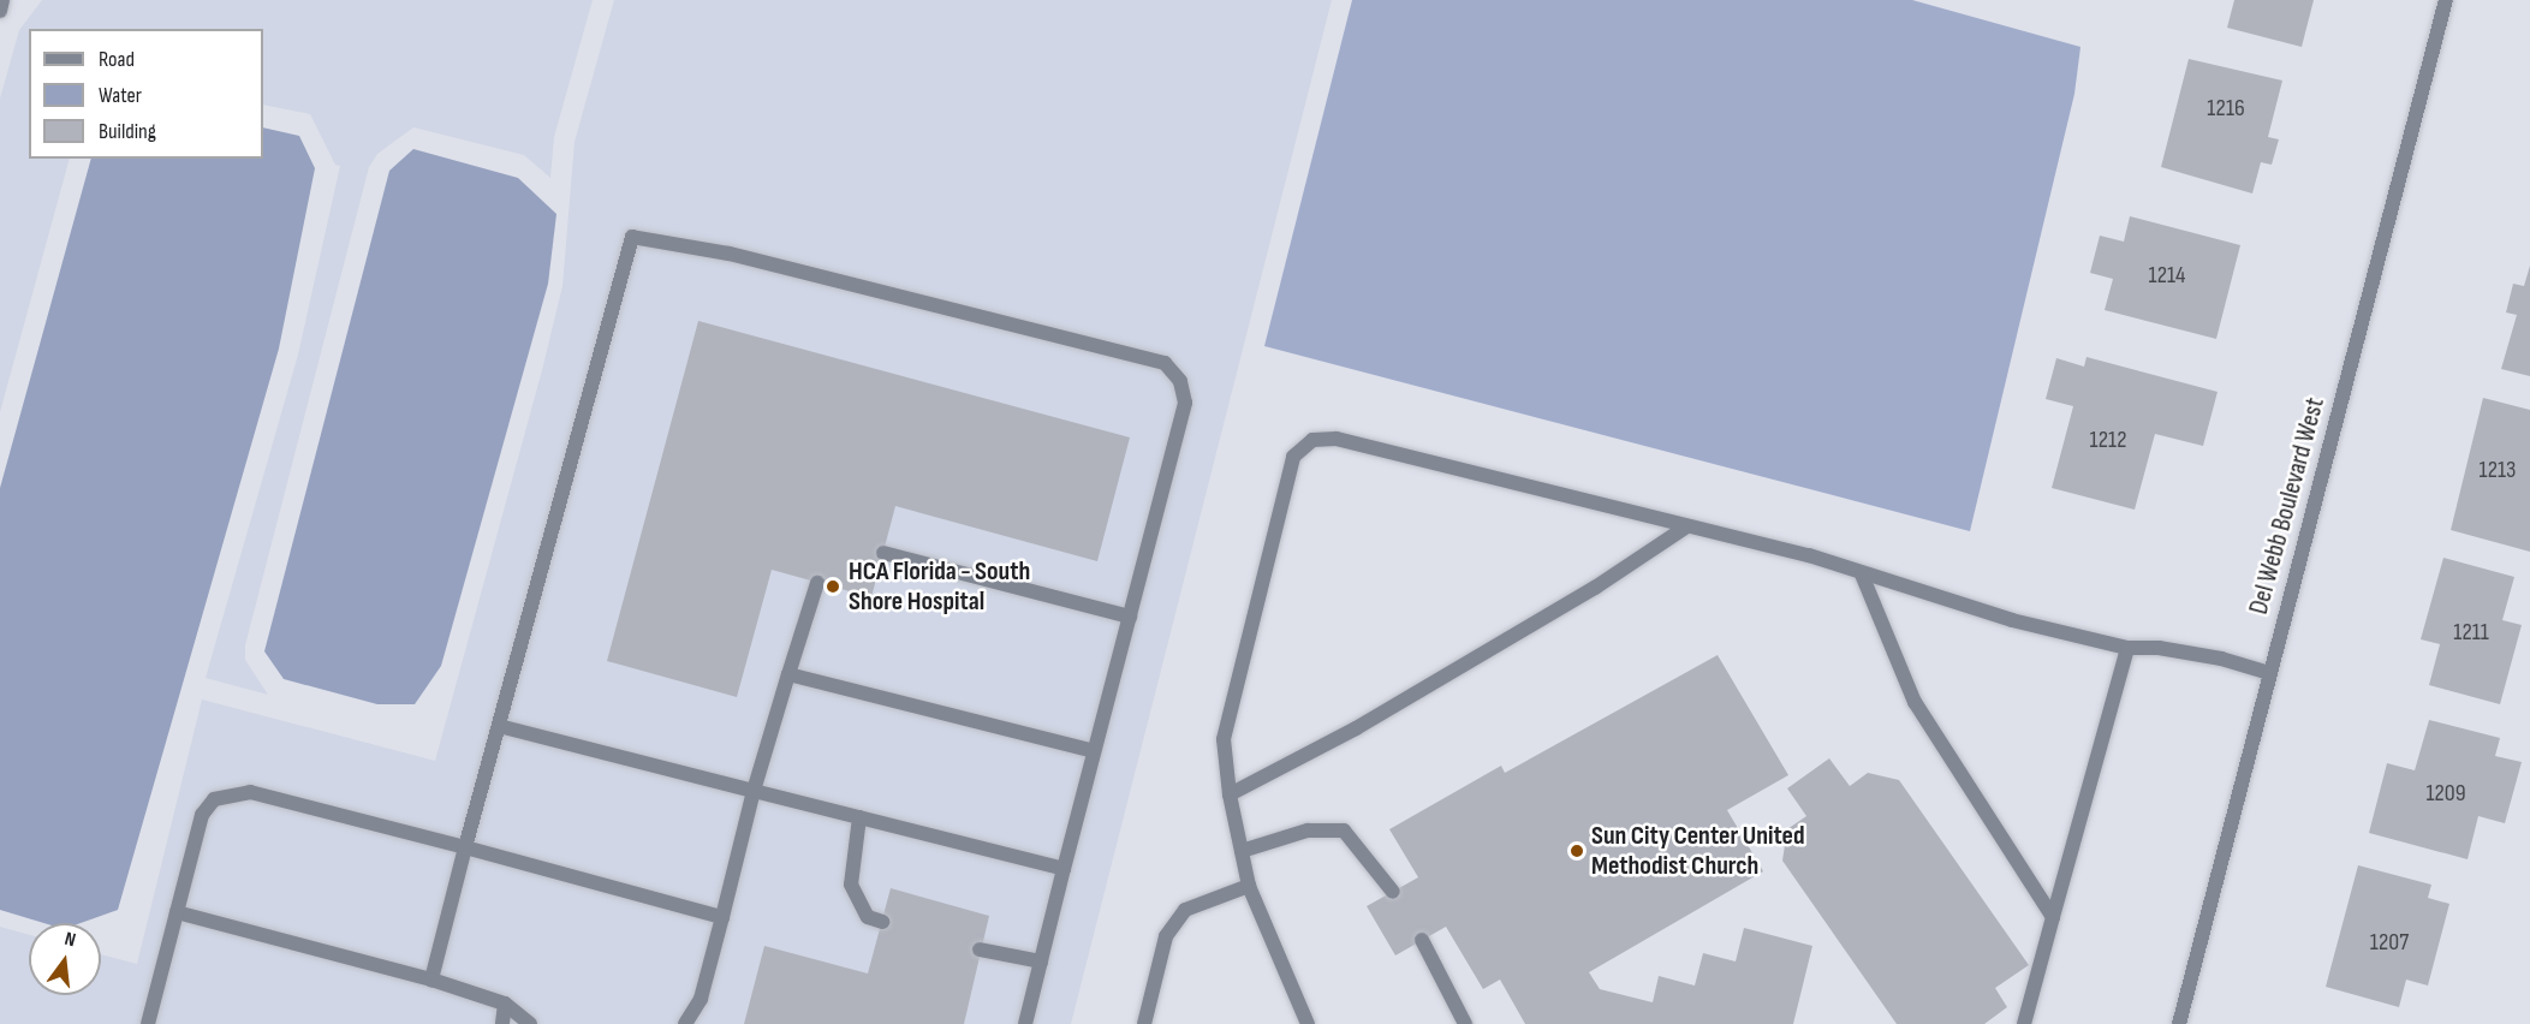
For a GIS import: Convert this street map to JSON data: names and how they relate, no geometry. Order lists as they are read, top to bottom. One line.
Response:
{"streets":{"street":["Del Webb Boulevard West"]},"places":["HCA Florida - South Shore Hospital","Sun City Center United Methodist Church"],"house_numbers":["1216","1214","1212","1213","1211","1209","1207"],"legend":["Road","Water","Building"],"north":"top"}
